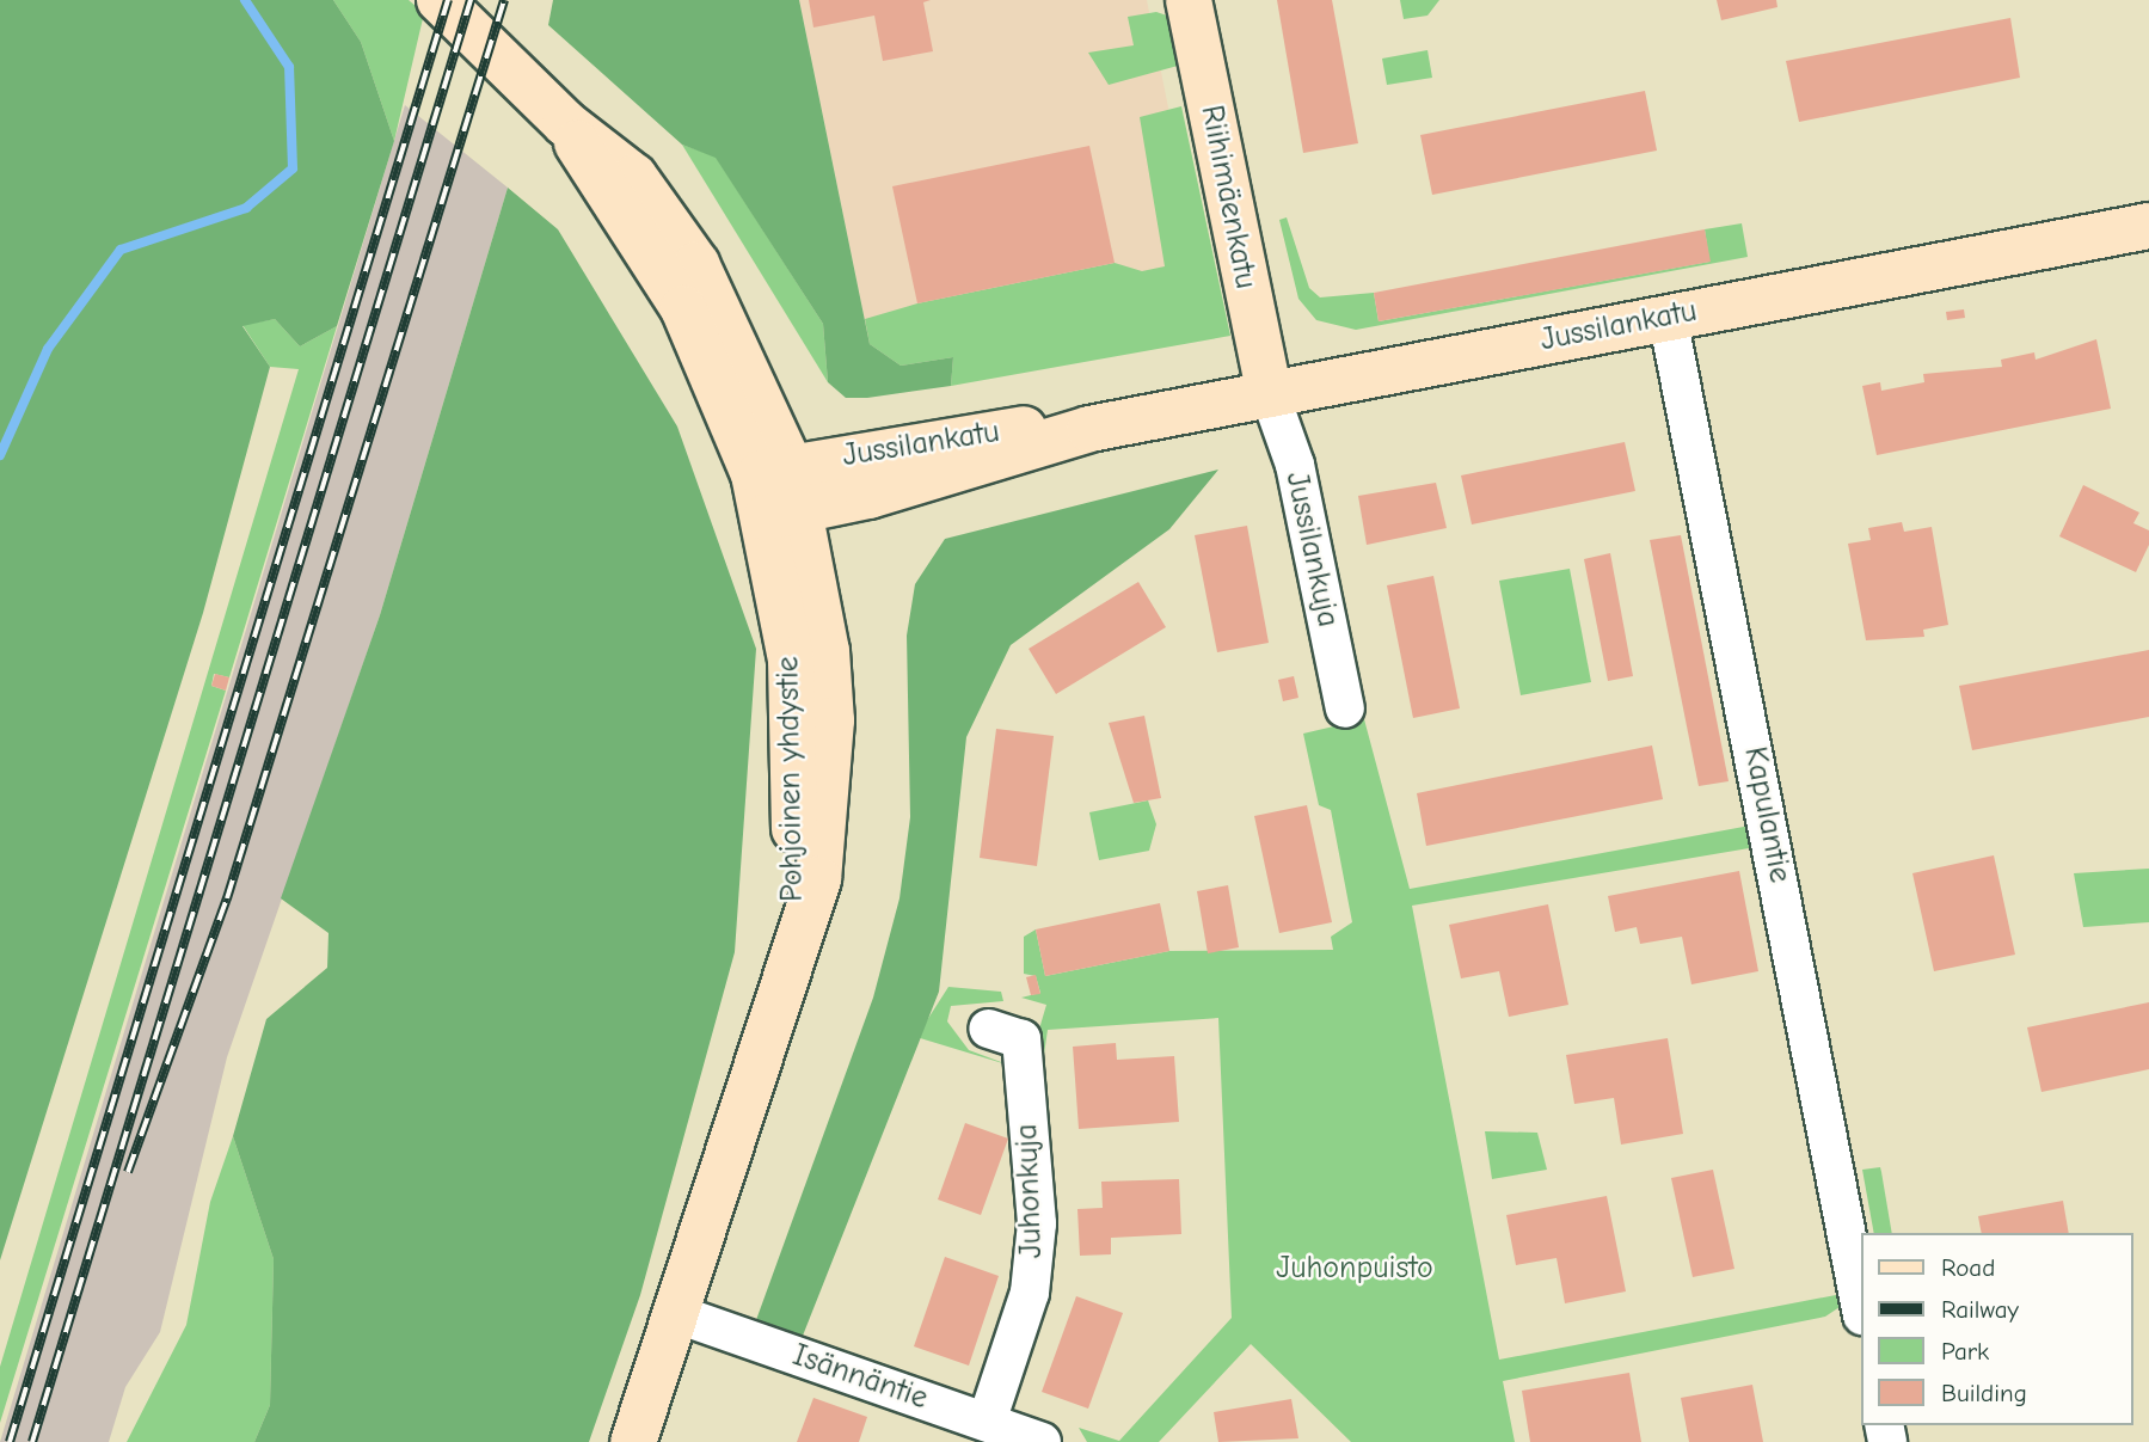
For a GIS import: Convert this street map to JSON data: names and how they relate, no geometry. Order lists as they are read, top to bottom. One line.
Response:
{"streets":{"main road":["Riihimäenkatu","Jussilankatu","Pohjoinen yhdystie"],"street":["Jussilankuja","Kapulantie","Juhonkuja","Isännäntie"]},"crossings":[["Riihimäenkatu","Jussilankatu"],["Riihimäenkatu","Jussilankuja"],["Jussilankatu","Jussilankuja"],["Jussilankatu","Pohjoinen yhdystie"],["Jussilankatu","Kapulantie"],["Pohjoinen yhdystie","Isännäntie"],["Juhonkuja","Isännäntie"]],"parks":["Juhonpuisto"],"legend":["Road","Railway","Park","Building"]}
